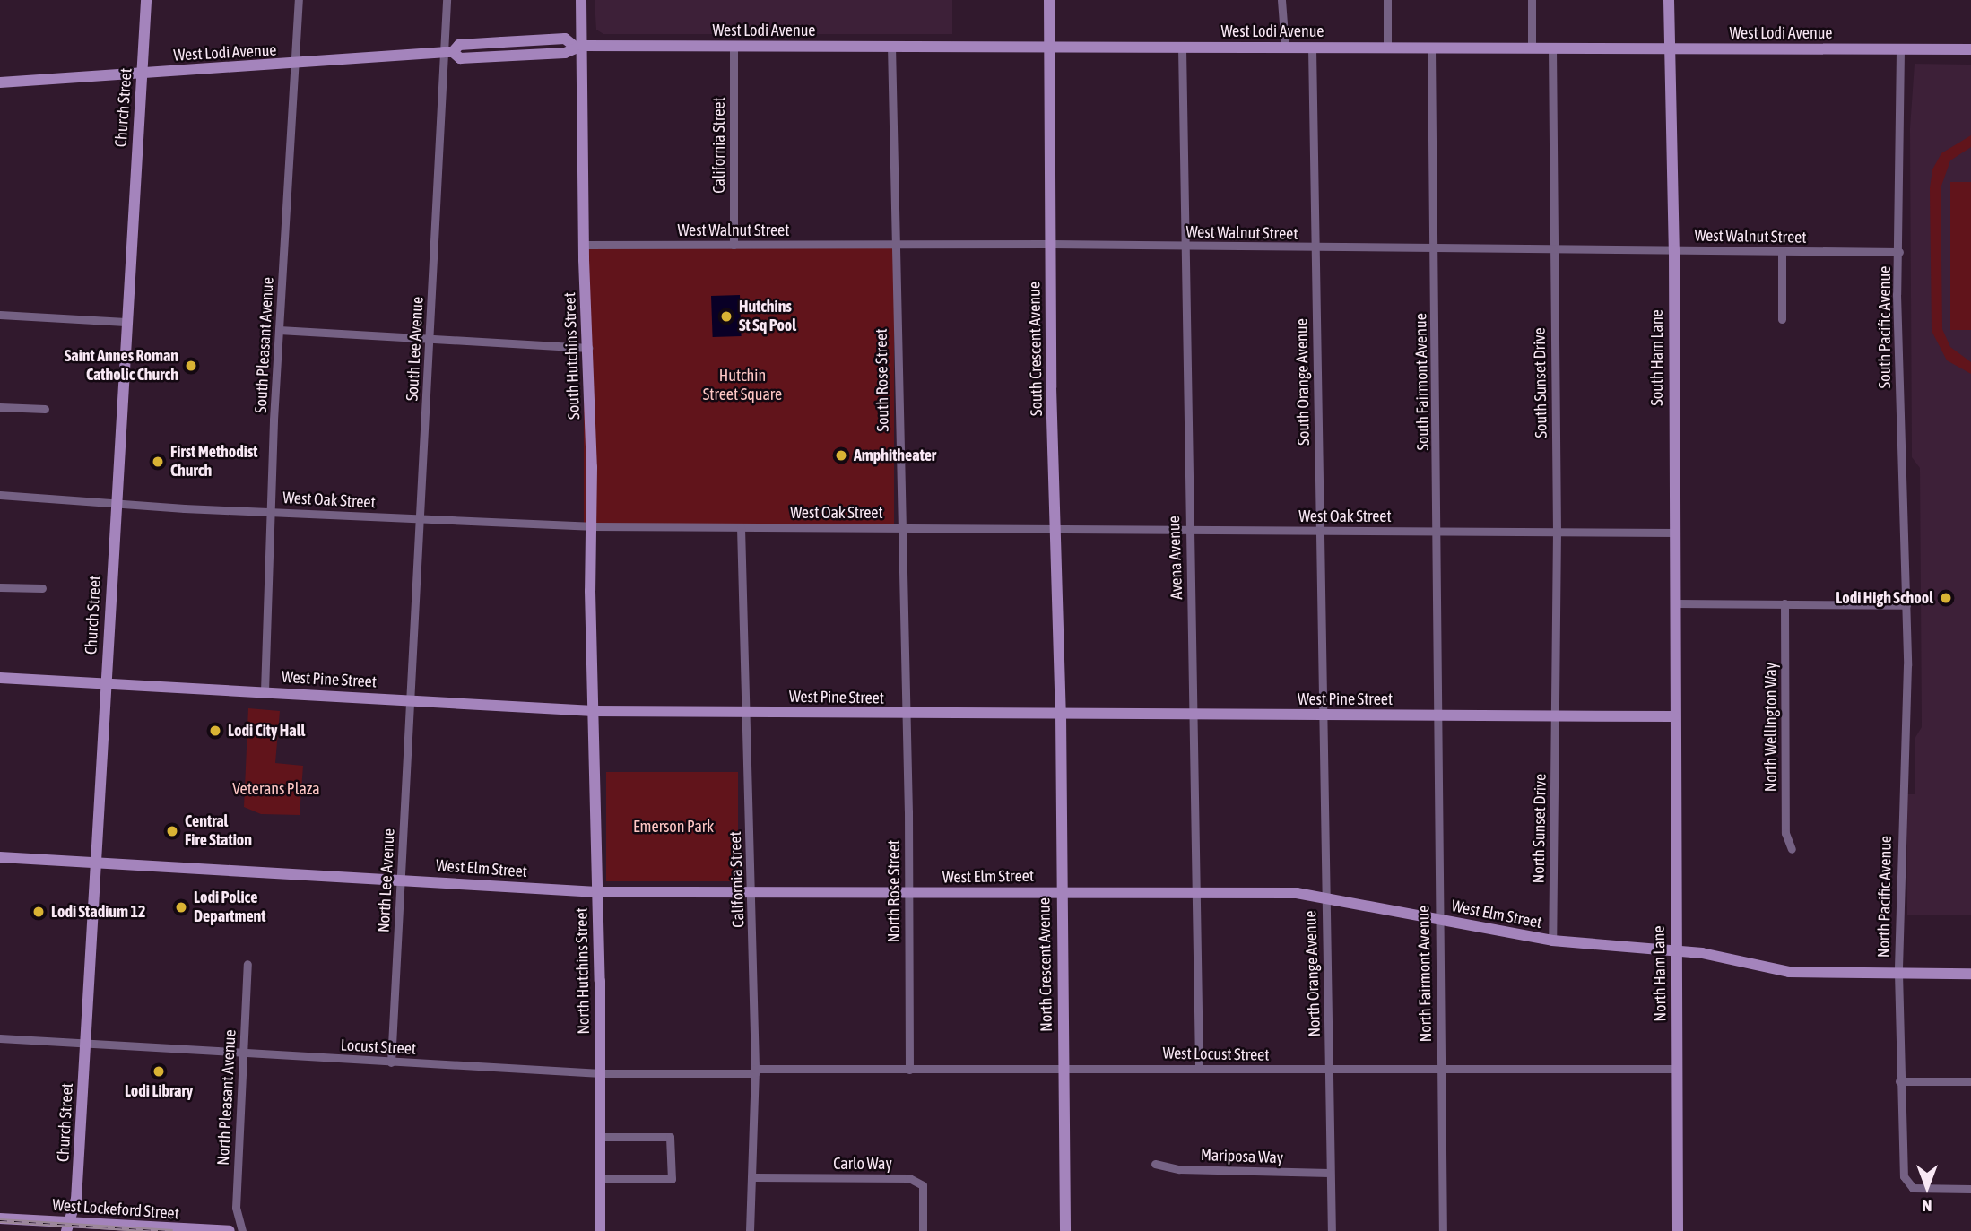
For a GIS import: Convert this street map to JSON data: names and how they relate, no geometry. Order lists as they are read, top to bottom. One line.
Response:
{"streets":{"street":["West Lodi Avenue","Church Street","California Street","West Walnut Street","South Pacific Avenue","South Pleasant Avenue","South Lee Avenue","South Crescent Avenue","South Hutchins Street","South Ham Lane","South Rose Street","South Orange Avenue","South Fairmont Avenue","South Sunset Drive","West Oak Street","Avena Avenue","West Pine Street","North Wellington Way","North Sunset Drive","West Elm Street","North Lee Avenue","North Rose Street","North Pacific Avenue","North Crescent Avenue","North Hutchins Street","North Orange Avenue","North Fairmont Avenue","North Ham Lane","Locust Street","West Locust Street","North Pleasant Avenue","Mariposa Way","Carlo Way","West Lockeford Street"]},"crossings":[["West Lodi Avenue","Church Street"],["West Lodi Avenue","California Street"],["West Lodi Avenue","South Pacific Avenue"],["West Lodi Avenue","South Pleasant Avenue"],["West Lodi Avenue","South Lee Avenue"],["West Lodi Avenue","South Crescent Avenue"],["West Lodi Avenue","South Hutchins Street"],["West Lodi Avenue","South Ham Lane"],["West Lodi Avenue","South Rose Street"],["West Lodi Avenue","South Orange Avenue"],["West Lodi Avenue","South Fairmont Avenue"],["West Lodi Avenue","South Sunset Drive"],["West Lodi Avenue","Avena Avenue"],["Church Street","West Oak Street"],["Church Street","West Pine Street"],["Church Street","West Elm Street"],["Church Street","Locust Street"],["Church Street","West Lockeford Street"],["California Street","West Walnut Street"],["California Street","West Oak Street"],["California Street","West Pine Street"],["California Street","West Elm Street"],["California Street","Locust Street"],["California Street","West Locust Street"],["California Street","Carlo Way"],["West Walnut Street","South Pacific Avenue"],["West Walnut Street","South Crescent Avenue"],["West Walnut Street","South Hutchins Street"],["West Walnut Street","South Ham Lane"],["West Walnut Street","South Rose Street"],["West Walnut Street","South Orange Avenue"],["West Walnut Street","South Fairmont Avenue"],["West Walnut Street","South Sunset Drive"],["West Walnut Street","Avena Avenue"],["South Pacific Avenue","North Pacific Avenue"],["South Pleasant Avenue","West Oak Street"],["South Pleasant Avenue","West Pine Street"],["South Lee Avenue","West Oak Street"],["South Lee Avenue","West Pine Street"],["South Lee Avenue","North Lee Avenue"],["South Crescent Avenue","West Oak Street"],["South Crescent Avenue","North Crescent Avenue"],["South Hutchins Street","West Oak Street"],["South Hutchins Street","West Pine Street"],["South Hutchins Street","North Hutchins Street"],["South Ham Lane","West Oak Street"],["South Ham Lane","West Pine Street"],["South Ham Lane","North Ham Lane"],["South Rose Street","West Oak Street"],["South Rose Street","West Pine Street"],["South Rose Street","North Rose Street"],["South Orange Avenue","West Oak Street"],["South Orange Avenue","West Pine Street"],["South Orange Avenue","North Orange Avenue"],["South Fairmont Avenue","West Oak Street"],["South Fairmont Avenue","West Pine Street"],["South Fairmont Avenue","North Fairmont Avenue"],["South Sunset Drive","West Oak Street"],["South Sunset Drive","West Pine Street"],["South Sunset Drive","North Sunset Drive"],["West Oak Street","Avena Avenue"],["Avena Avenue","West Pine Street"],["Avena Avenue","West Elm Street"],["Avena Avenue","West Locust Street"],["West Pine Street","North Sunset Drive"],["West Pine Street","North Lee Avenue"],["West Pine Street","North Rose Street"],["West Pine Street","North Crescent Avenue"],["West Pine Street","North Hutchins Street"],["West Pine Street","North Orange Avenue"],["West Pine Street","North Fairmont Avenue"],["West Pine Street","North Ham Lane"],["North Sunset Drive","West Elm Street"],["West Elm Street","North Lee Avenue"],["West Elm Street","North Rose Street"],["West Elm Street","North Pacific Avenue"],["West Elm Street","North Crescent Avenue"],["West Elm Street","North Hutchins Street"],["West Elm Street","North Orange Avenue"],["West Elm Street","North Fairmont Avenue"],["West Elm Street","North Ham Lane"],["North Lee Avenue","Locust Street"],["North Rose Street","West Locust Street"],["North Crescent Avenue","West Locust Street"],["North Hutchins Street","Locust Street"],["North Orange Avenue","West Locust Street"],["North Orange Avenue","Mariposa Way"],["North Fairmont Avenue","West Locust Street"],["North Ham Lane","West Locust Street"],["Locust Street","West Locust Street"],["Locust Street","North Pleasant Avenue"]],"parks":["Hutchin Street Square","Veterans Plaza","Emerson Park"],"places":["Hutchins St Sq Pool","Saint Annes Roman Catholic Church","Amphitheater","First Methodist Church","Lodi High School","Lodi City Hall","Central Fire Station","Lodi Police Department","Lodi Stadium 12","Lodi Library"],"north":"bottom"}
